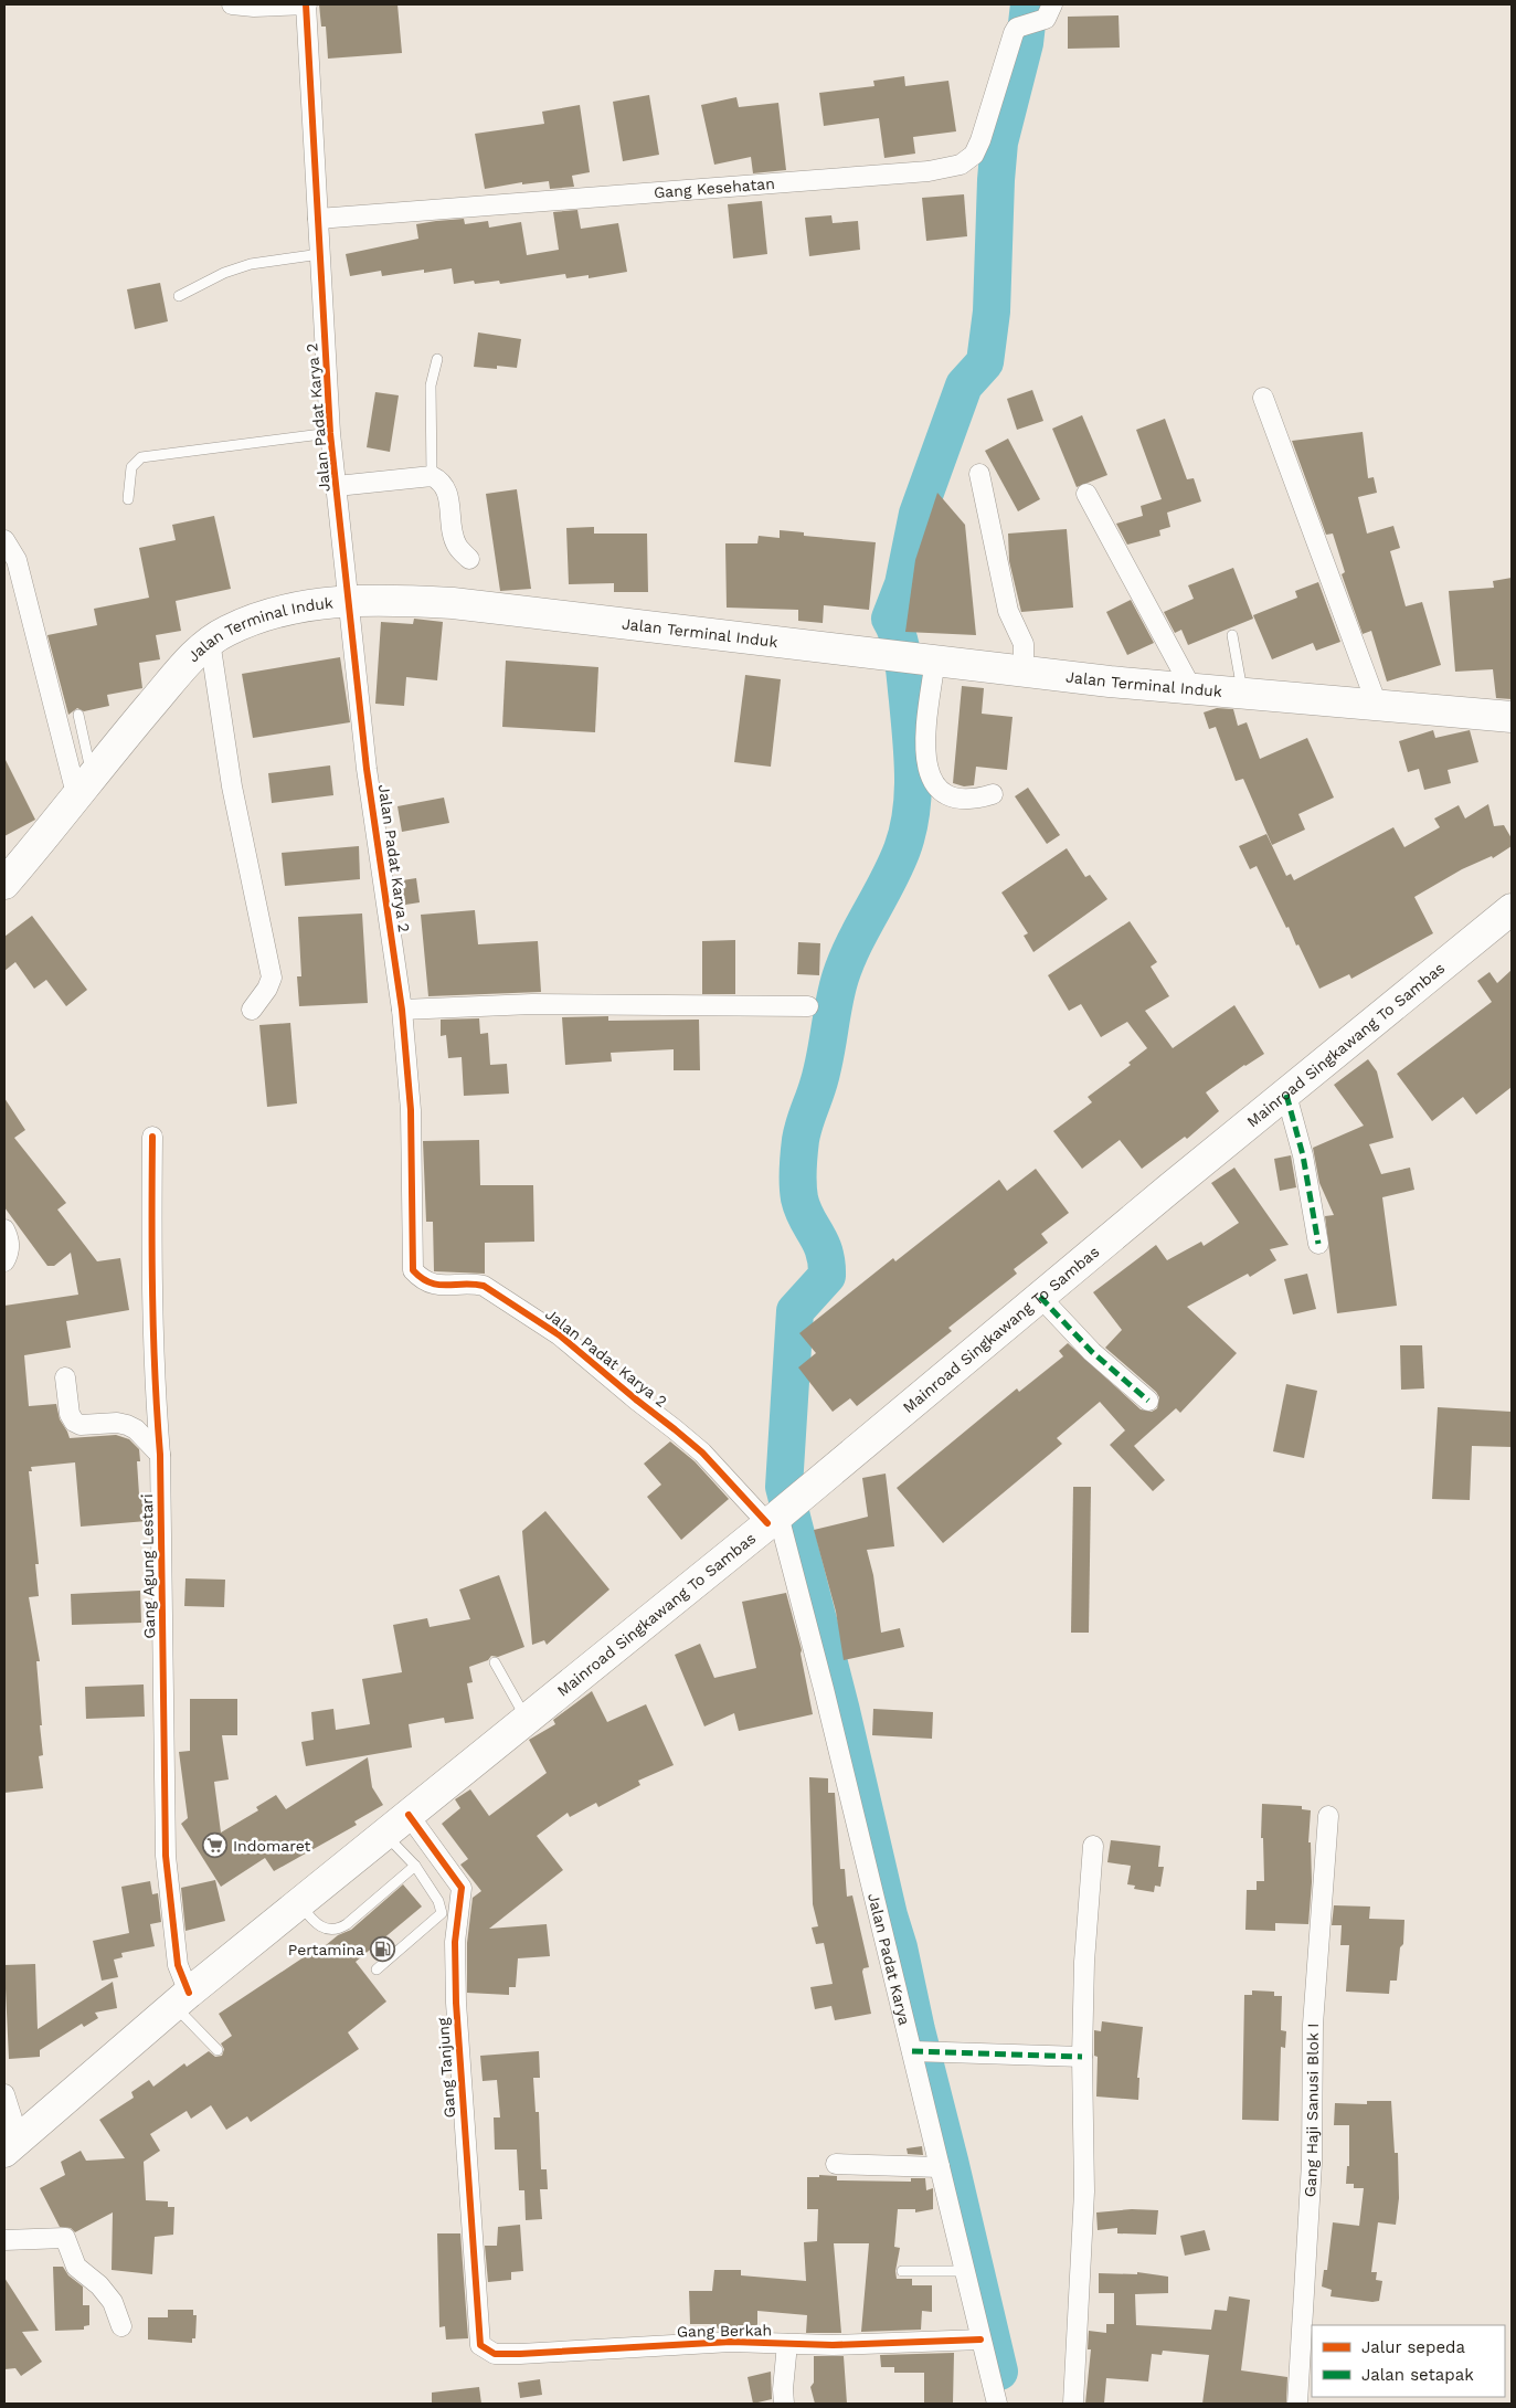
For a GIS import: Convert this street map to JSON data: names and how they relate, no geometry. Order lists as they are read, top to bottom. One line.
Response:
{"streets":{"main road":["Jalan Terminal Induk","Mainroad Singkawang To Sambas"],"street":["Gang Kesehatan","Jalan Padat Karya 2","Gang Agung Lestari","Jalan Padat Karya","Gang Tanjung","Gang Haji Sanusi Blok I","Gang Berkah"]},"crossings":[["Gang Kesehatan","Jalan Padat Karya 2"],["Jalan Padat Karya 2","Jalan Terminal Induk"],["Jalan Padat Karya 2","Mainroad Singkawang To Sambas"],["Jalan Padat Karya 2","Jalan Padat Karya"],["Mainroad Singkawang To Sambas","Gang Agung Lestari"],["Mainroad Singkawang To Sambas","Jalan Padat Karya"],["Mainroad Singkawang To Sambas","Gang Tanjung"],["Jalan Padat Karya","Gang Berkah"],["Gang Tanjung","Gang Berkah"]],"places":{"supermarket":["Indomaret"],"fuel station":["Pertamina"]},"legend":["Jalur sepeda","Jalan setapak"]}
